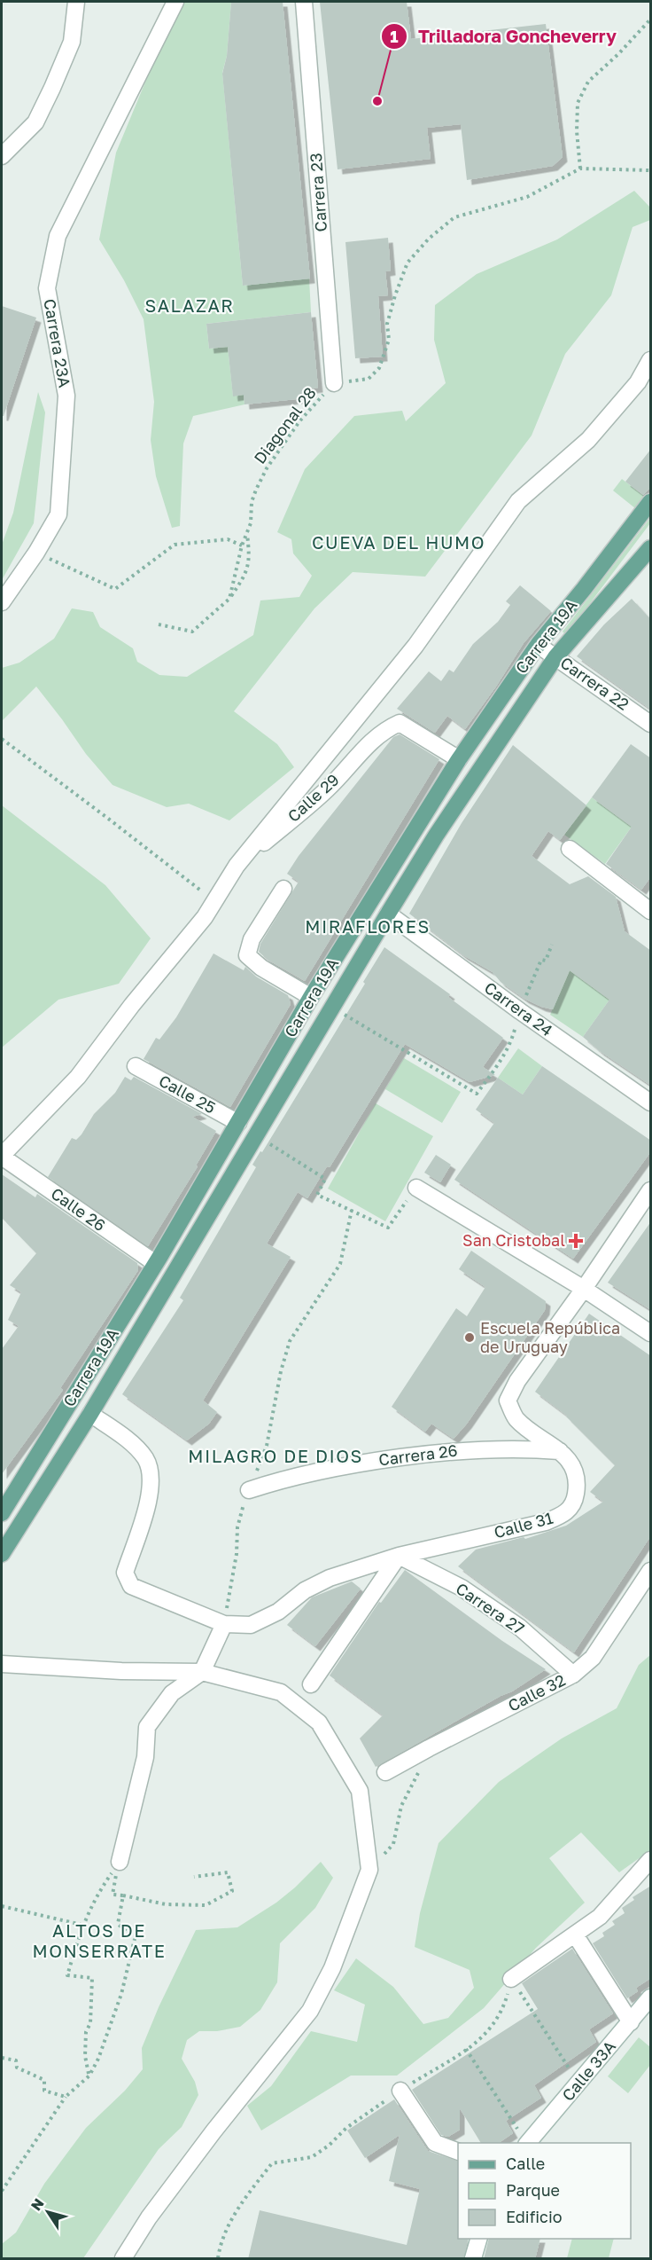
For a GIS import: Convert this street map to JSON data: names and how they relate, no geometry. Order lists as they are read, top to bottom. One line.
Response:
{"streets":{"main road":["Carrera 19A"],"street":["Carrera 23","Carrera 23A","Carrera 22","Calle 29","Carrera 24","Calle 25","Calle 26","Carrera 26","Calle 31","Carrera 27","Calle 32","Calle 33A"],"path":["Diagonal 28"]},"crossings":[["Carrera 23","Diagonal 28"],["Carrera 19A","Carrera 22"],["Carrera 19A","Calle 29"],["Carrera 19A","Carrera 24"],["Carrera 19A","Calle 25"],["Carrera 19A","Calle 26"],["Carrera 26","Calle 31"],["Calle 31","Carrera 27"],["Carrera 27","Calle 32"]],"districts":["SALAZAR","CUEVA DEL HUMO","MIRAFLORES","MILAGRO DE DIOS","ALTOS DE MONSERRATE"],"places":{"other":["Trilladora Goncheverry","Escuela República de Uruguay"],"health":["San Cristobal"]},"legend":["Calle","Parque","Edificio"],"north":"top left"}
